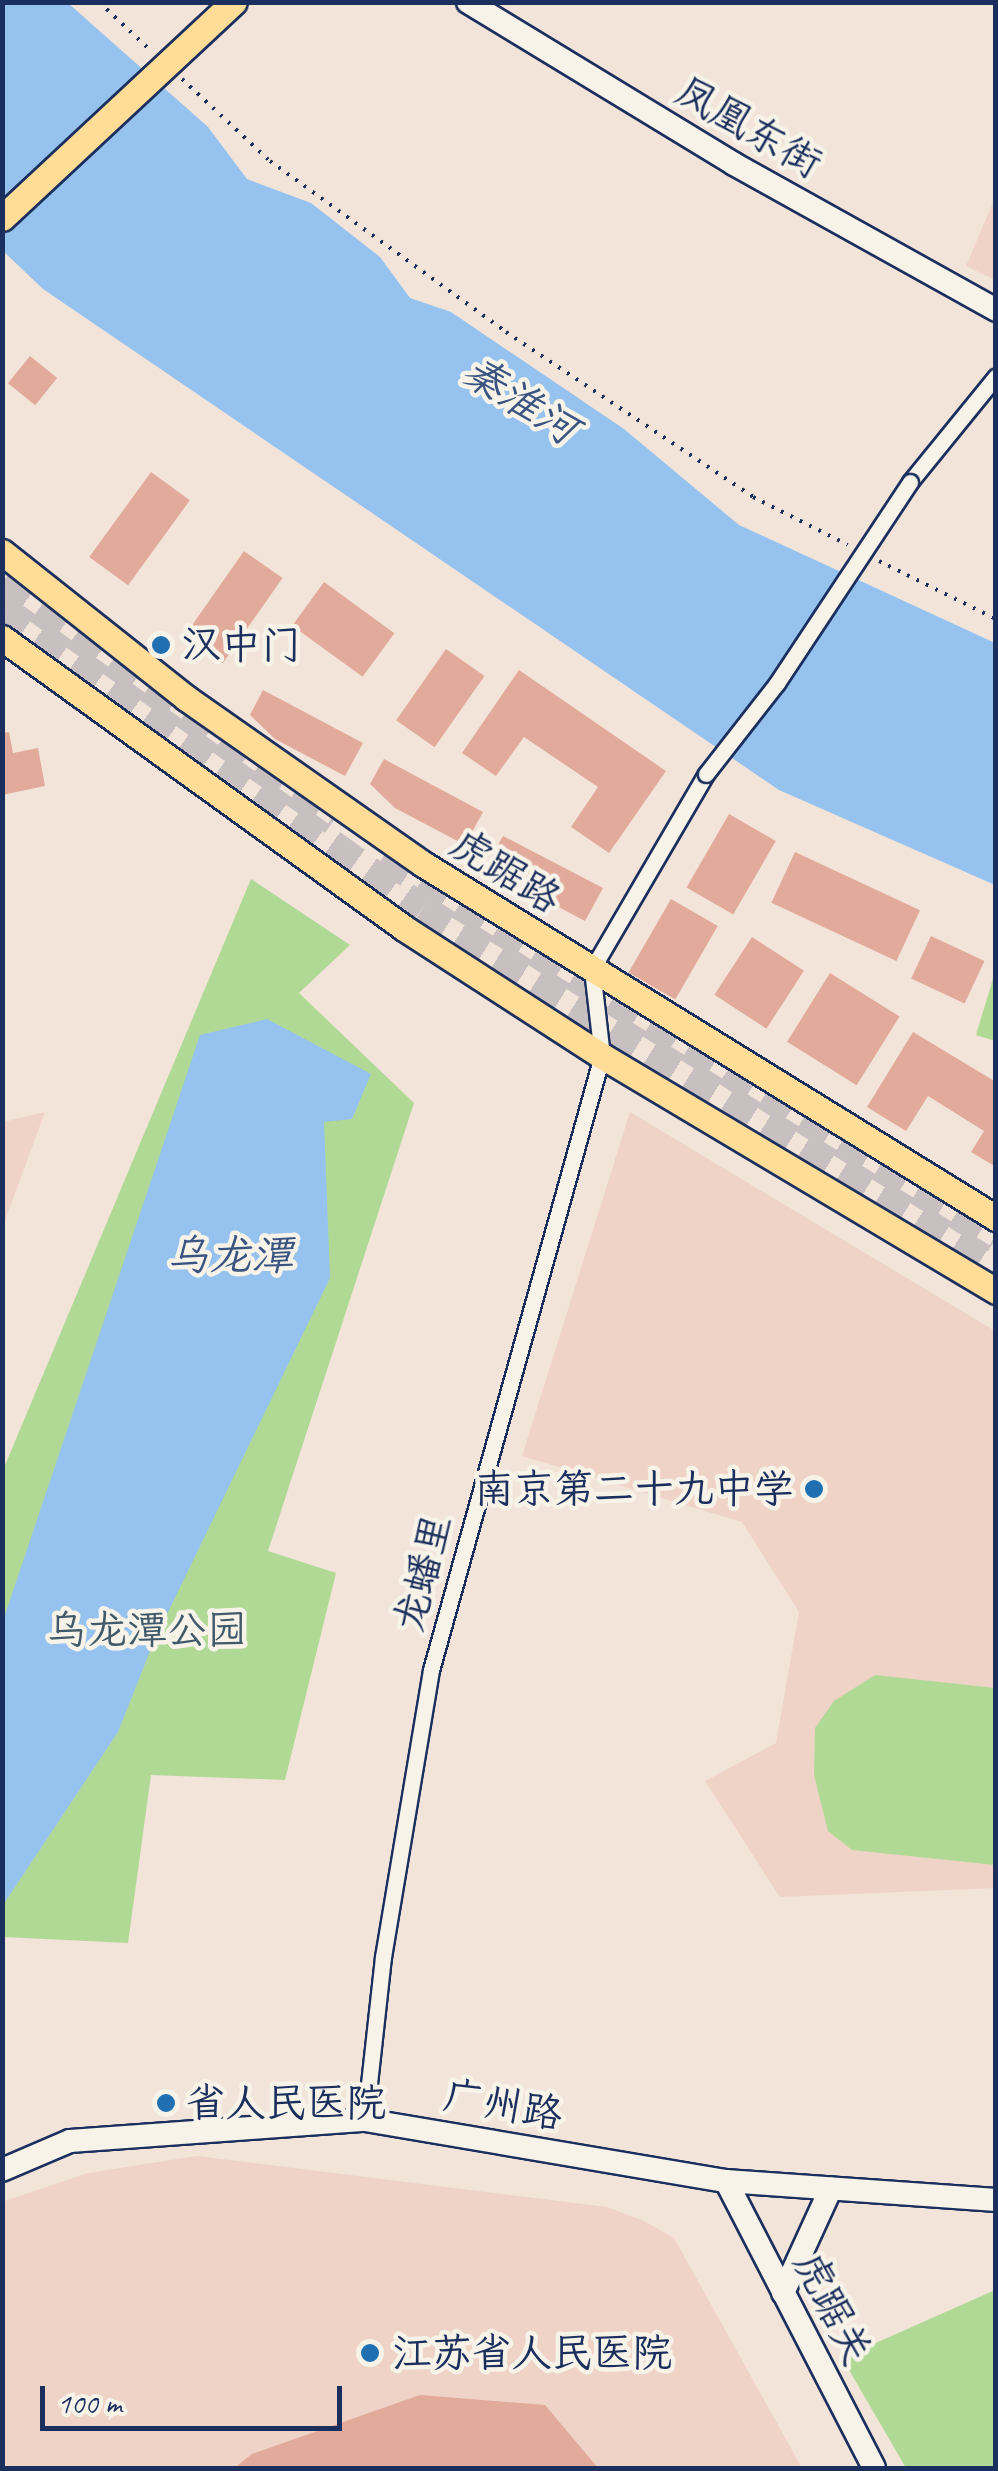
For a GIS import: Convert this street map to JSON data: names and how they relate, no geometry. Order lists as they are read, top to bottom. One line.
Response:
{"streets":{"main road":["虎踞路"],"street":["凤凰东街","龙蟠里","广州路","虎踞关"]},"crossings":[["龙蟠里","广州路"],["广州路","虎踞关"]],"water":["秦淮河","乌龙潭"],"parks":["乌龙潭公园"],"places":["汉中门","南京第二十九中学","省人民医院","江苏省人民医院"],"scale_bar":"100 m"}
